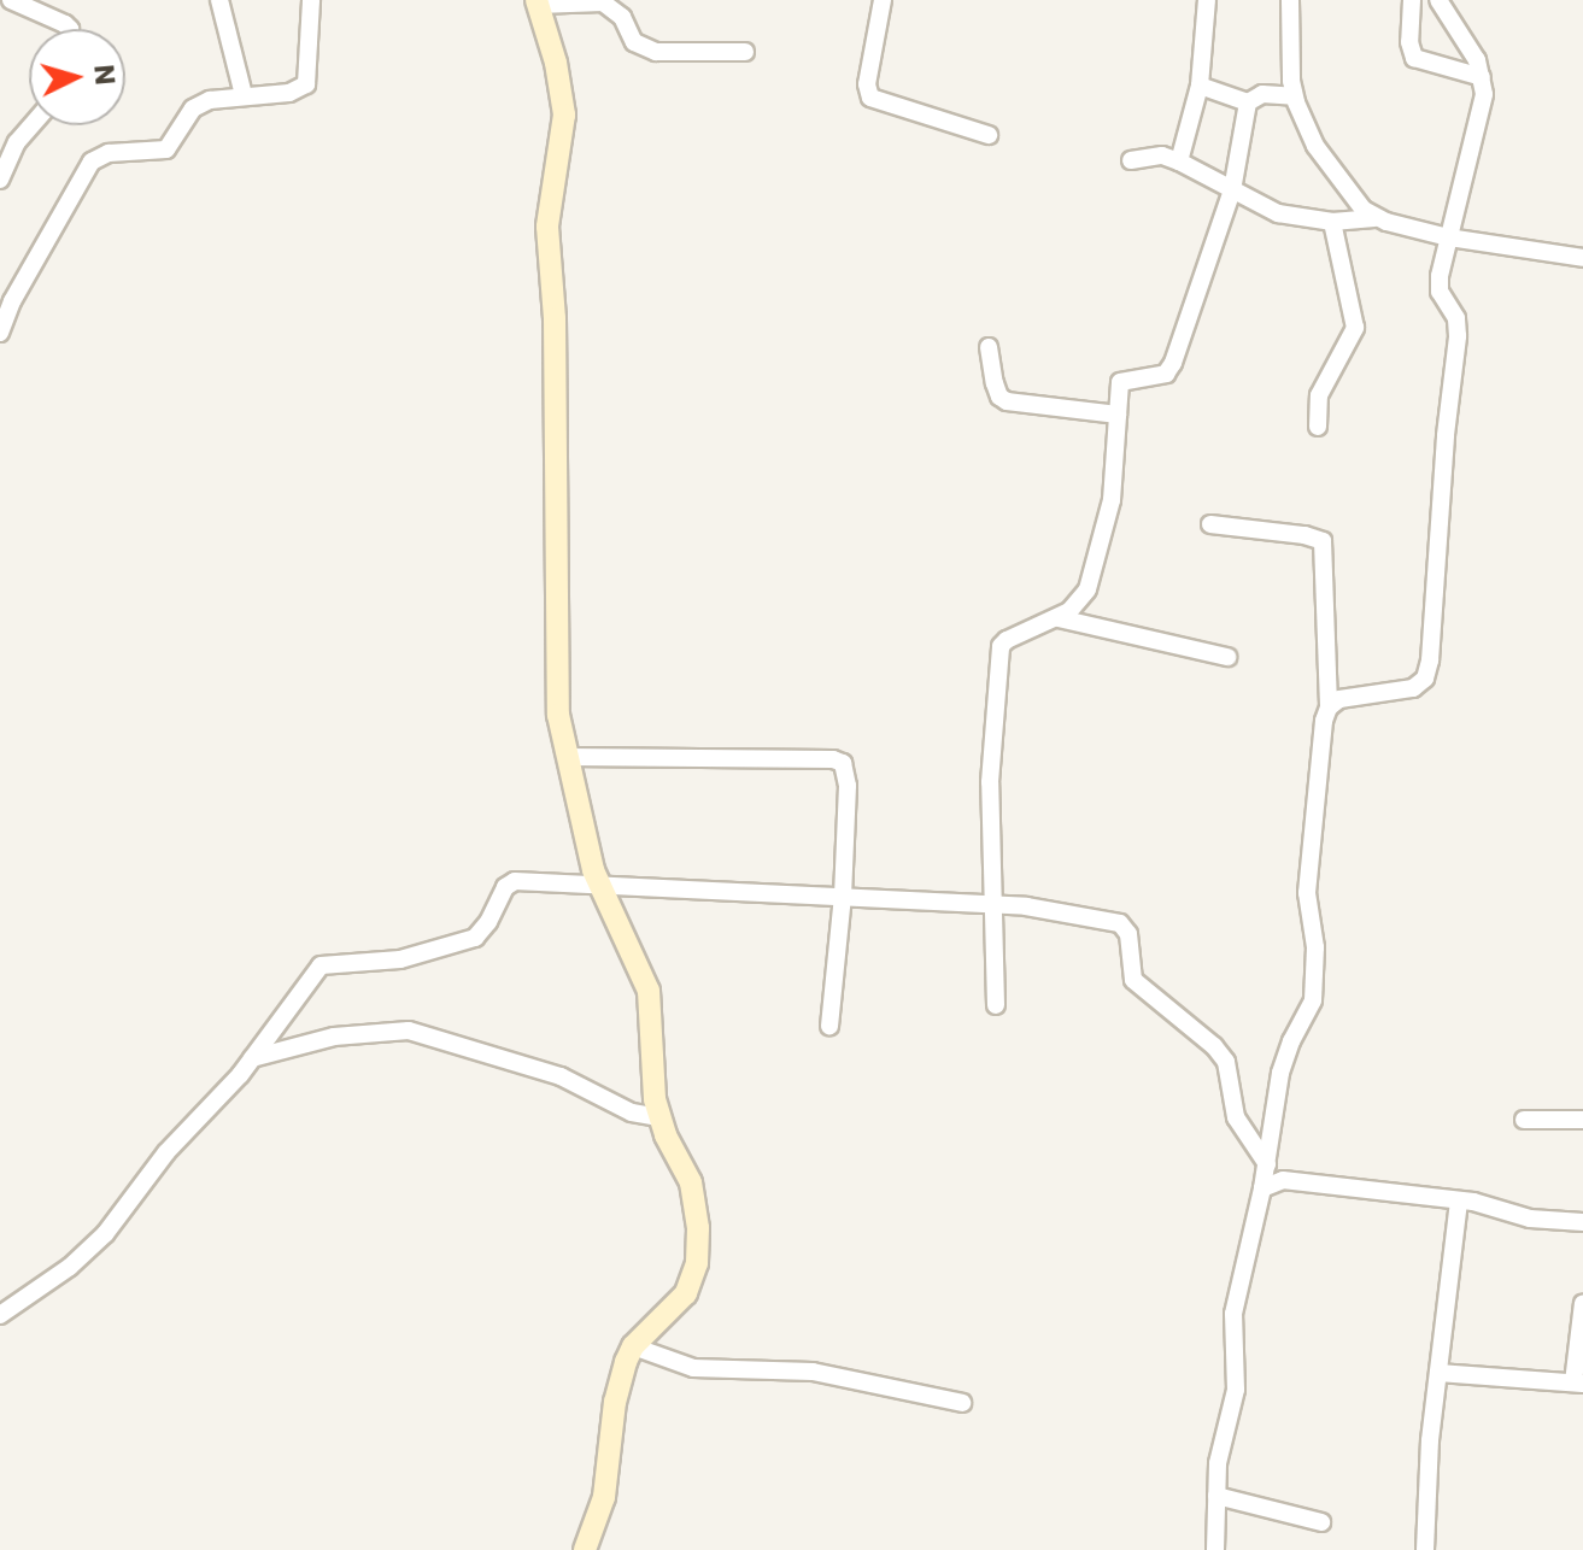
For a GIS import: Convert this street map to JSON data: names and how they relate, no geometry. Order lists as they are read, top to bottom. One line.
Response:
{"north":"right"}
